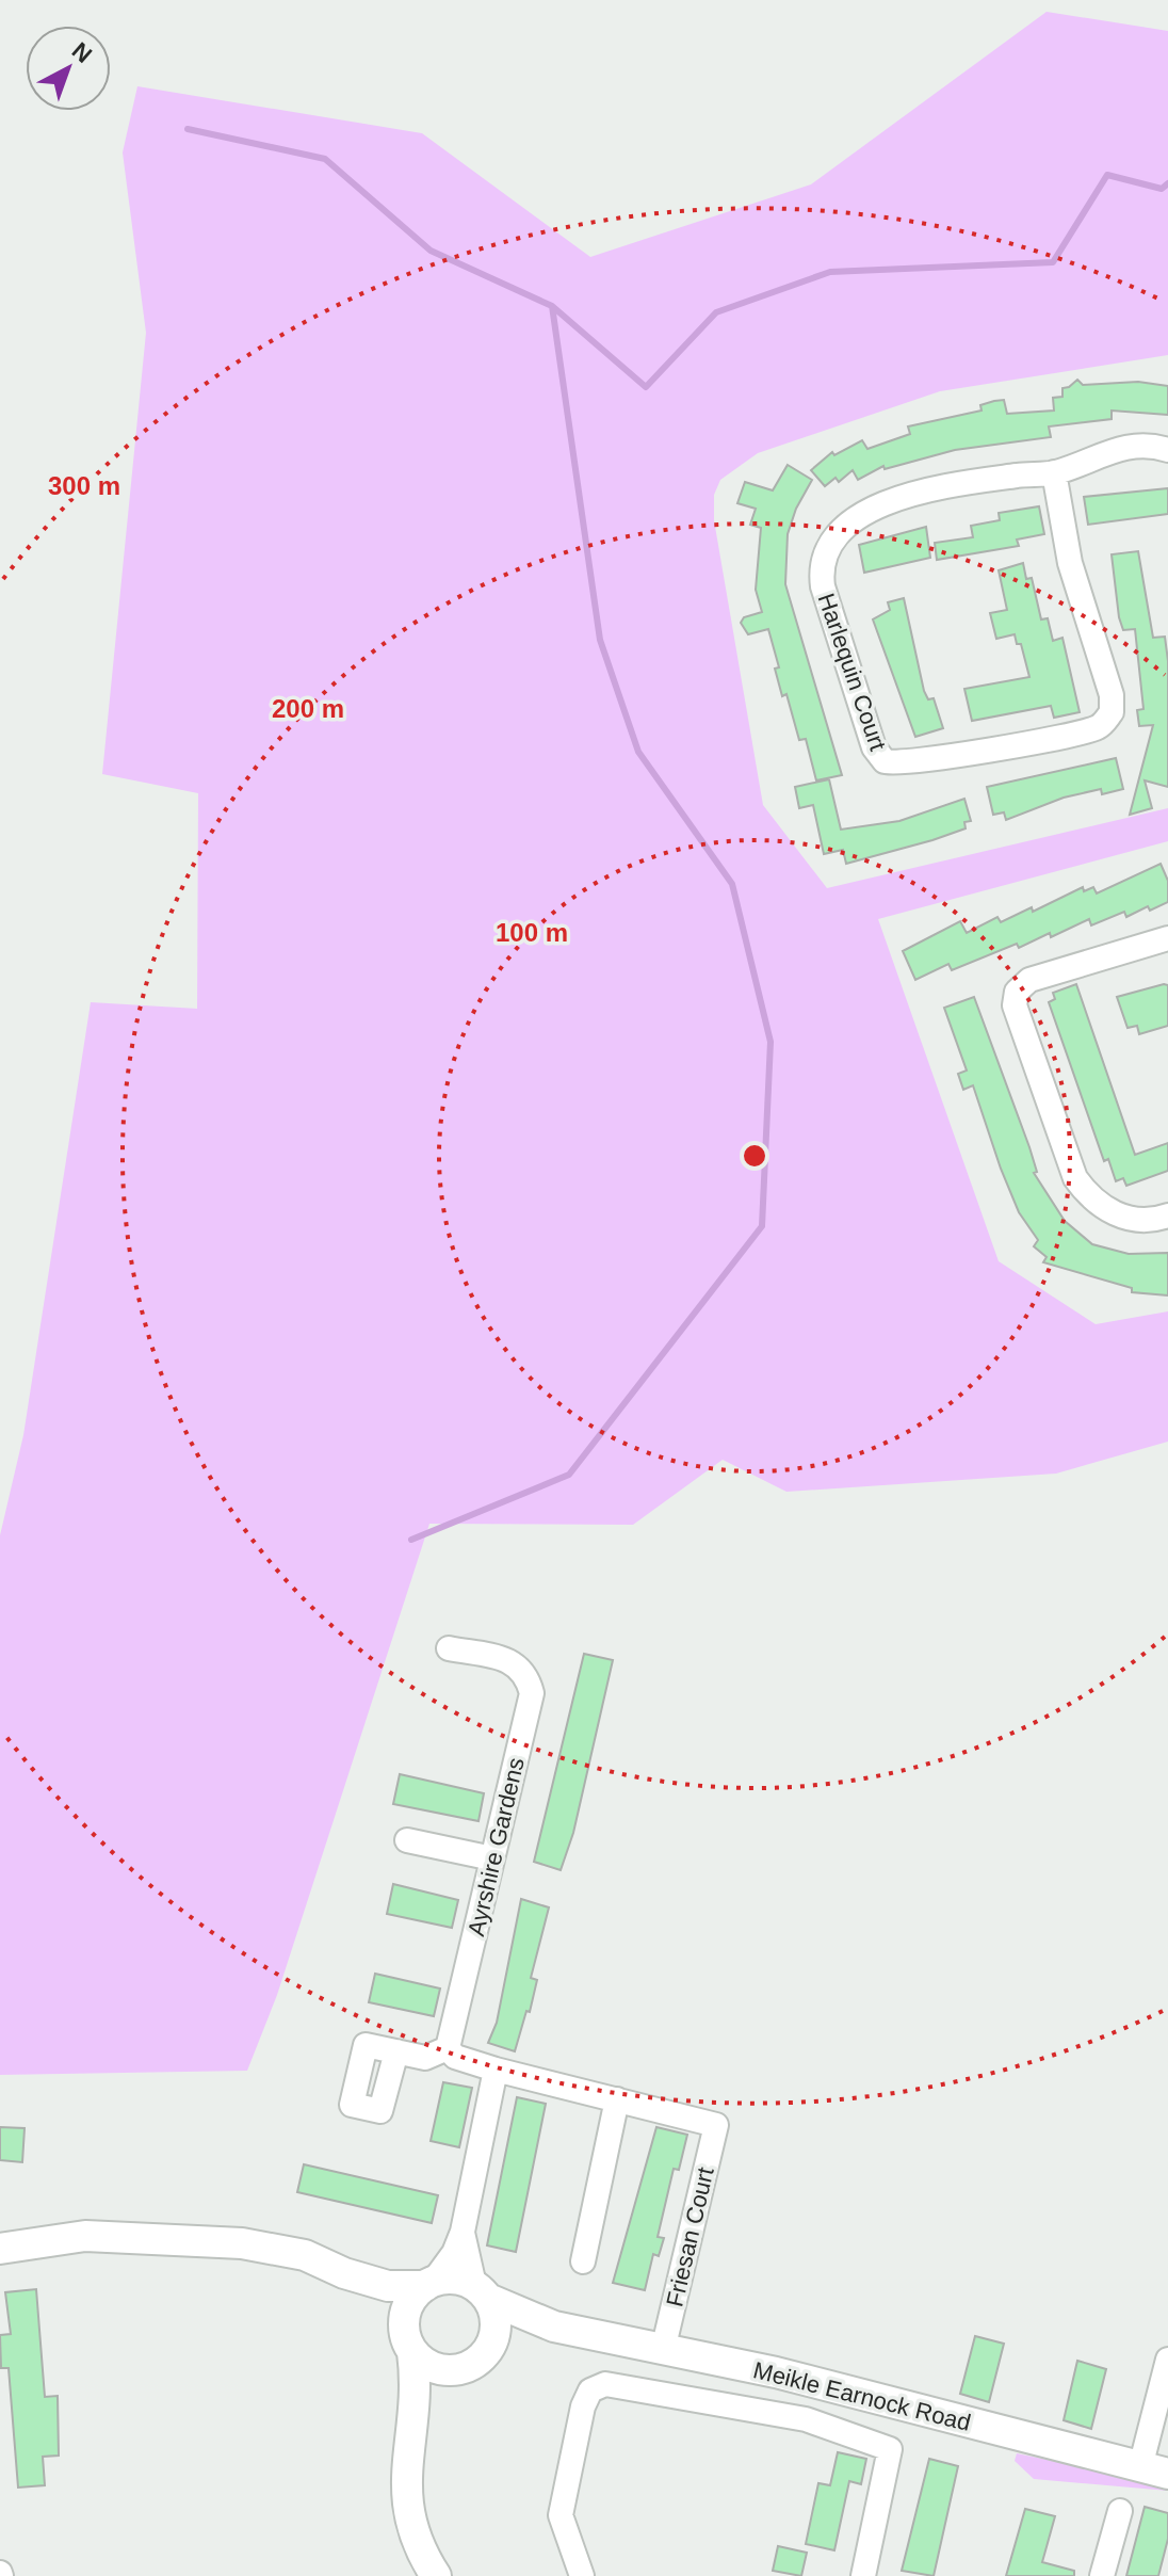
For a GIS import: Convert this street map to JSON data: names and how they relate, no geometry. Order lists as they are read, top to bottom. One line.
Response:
{"streets":{"street":["Harlequin Court","Ayrshire Gardens","Friesan Court","Meikle Earnock Road"]},"crossings":[["Friesan Court","Meikle Earnock Road"]],"north":"top right","rings":["300 m","200 m","100 m"]}
